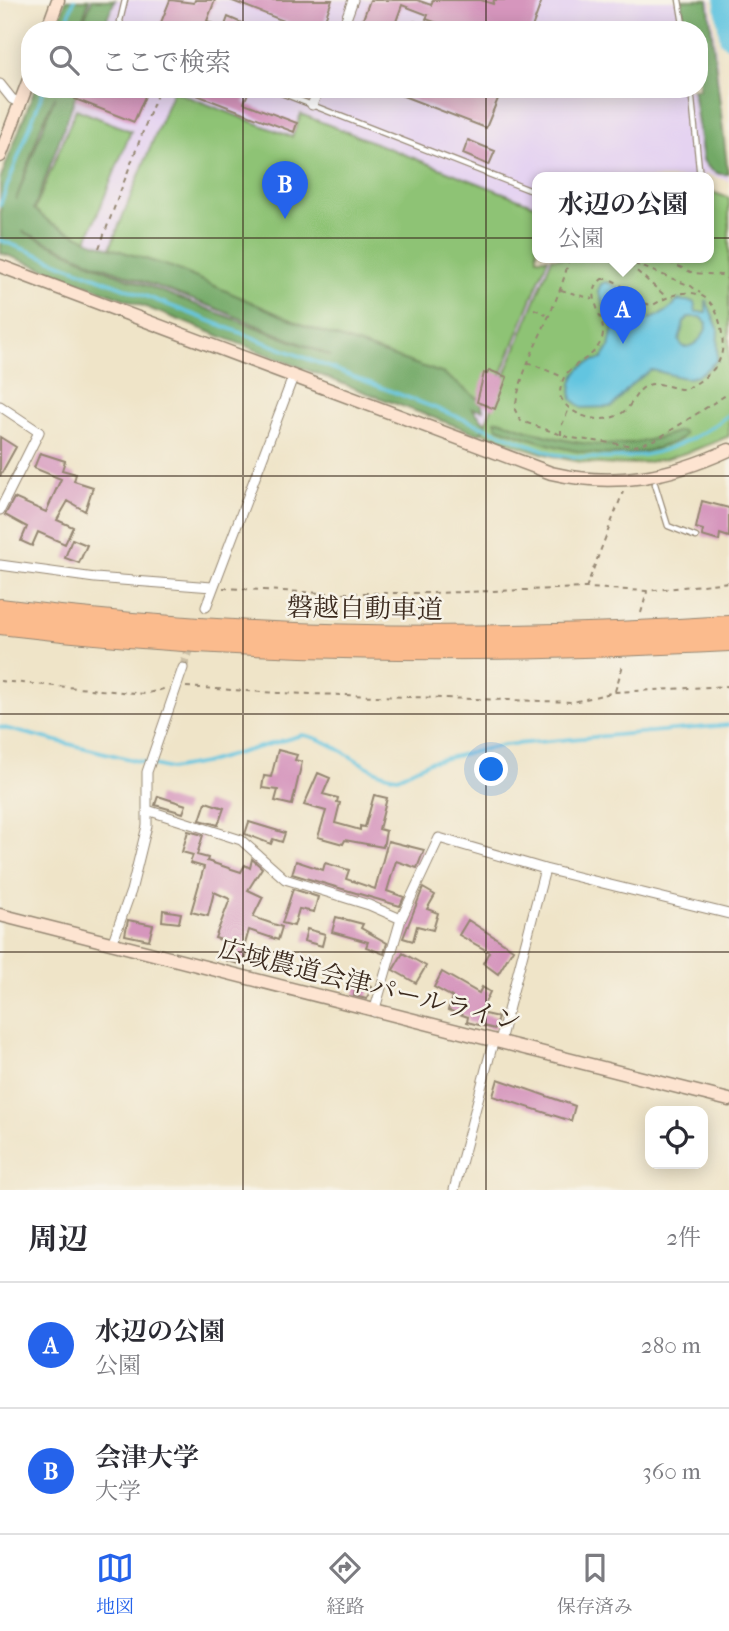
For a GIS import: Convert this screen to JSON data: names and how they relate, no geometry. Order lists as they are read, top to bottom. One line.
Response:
{"streets":{"highway":["磐越自動車道"],"street":["広域農道会津パールライン"]},"page":{"search":"ここで検索","pins":["B","A"],"popup":["水辺の公園","公園"],"heading":["周辺","2件"],"list":[{"mark":"A","name":"水辺の公園","note":"公園","value":"280 m"},{"mark":"B","name":"会津大学","note":"大学","value":"360 m"}],"nav":["地図","経路","保存済み"]}}
